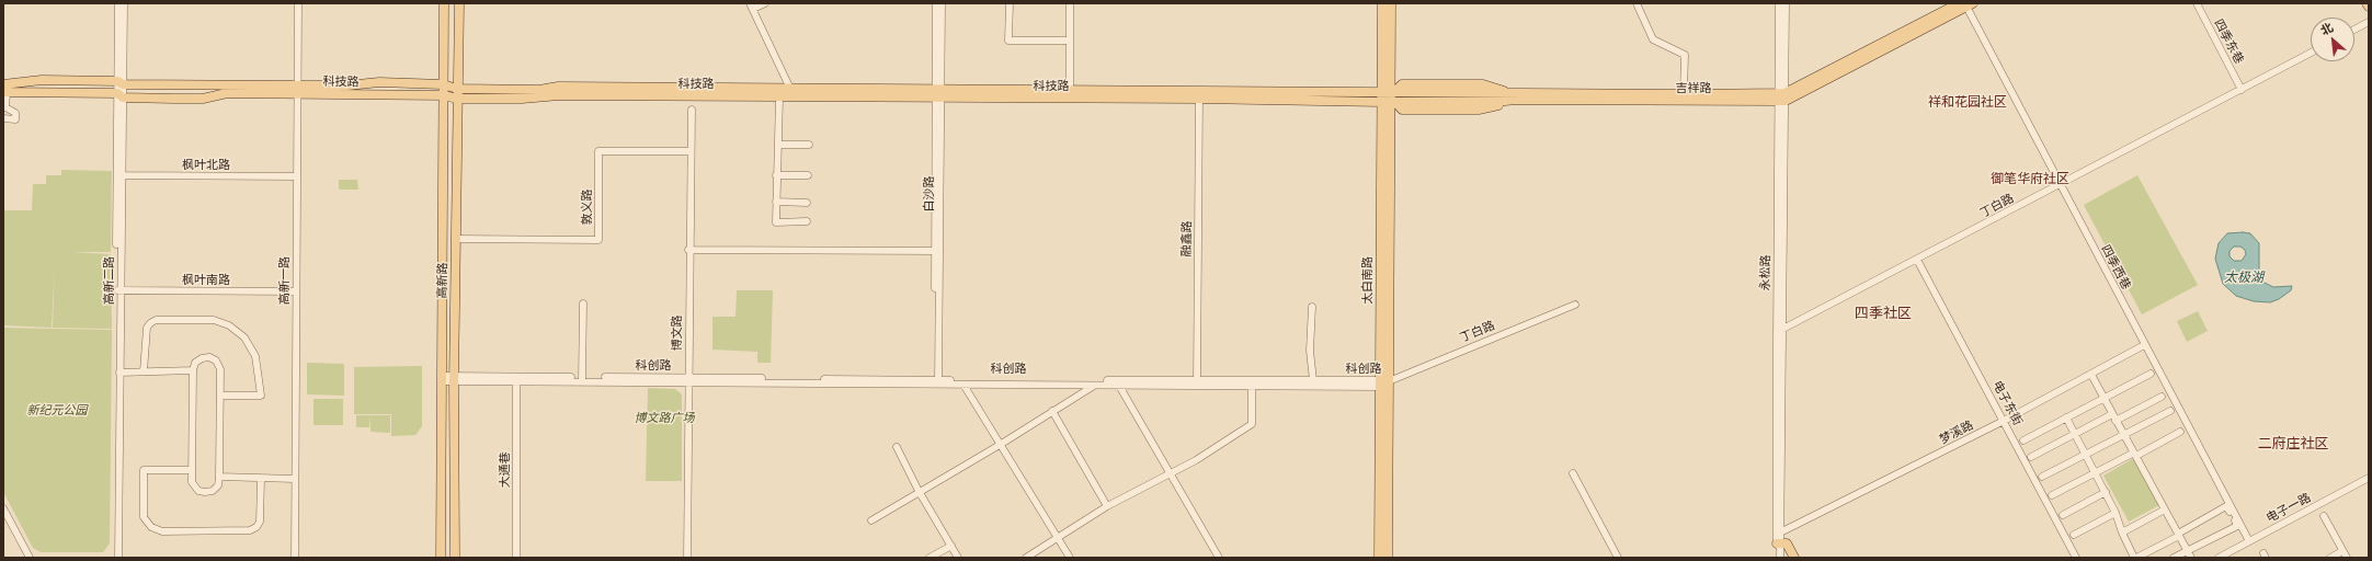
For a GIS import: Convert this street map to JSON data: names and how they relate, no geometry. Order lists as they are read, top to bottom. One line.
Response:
{"streets":{"main road":["科技路","吉祥路","高新路","太白南路"],"street":["四季东巷","枫叶北路","白沙路","丁白路","敦义路","融鑫路","四季西巷","永松路","高新二路","枫叶南路","高新一路","博文路","科创路","电子东街","梦溪路","大通巷","电子一路"]},"crossings":[["四季东巷","丁白路"],["科技路","吉祥路"],["科技路","白沙路"],["科技路","融鑫路"],["科技路","高新二路"],["科技路","高新一路"],["科技路","高新路"],["科技路","太白南路"],["吉祥路","四季西巷"],["吉祥路","永松路"],["吉祥路","太白南路"],["枫叶北路","高新二路"],["枫叶北路","高新一路"],["白沙路","科创路"],["丁白路","四季西巷"],["丁白路","永松路"],["丁白路","太白南路"],["丁白路","科创路"],["丁白路","电子东街"],["敦义路","高新路"],["敦义路","博文路"],["融鑫路","科创路"],["四季西巷","梦溪路"],["四季西巷","电子一路"],["永松路","梦溪路"],["高新二路","枫叶南路"],["枫叶南路","高新一路"],["高新路","科创路"],["太白南路","科创路"],["博文路","科创路"],["科创路","大通巷"],["电子东街","梦溪路"]],"districts":["祥和花园社区","御笔华府社区","四季社区","二府庄社区"],"water":["太极湖"],"parks":["新纪元公园","博文路广场"],"north":"top left"}
